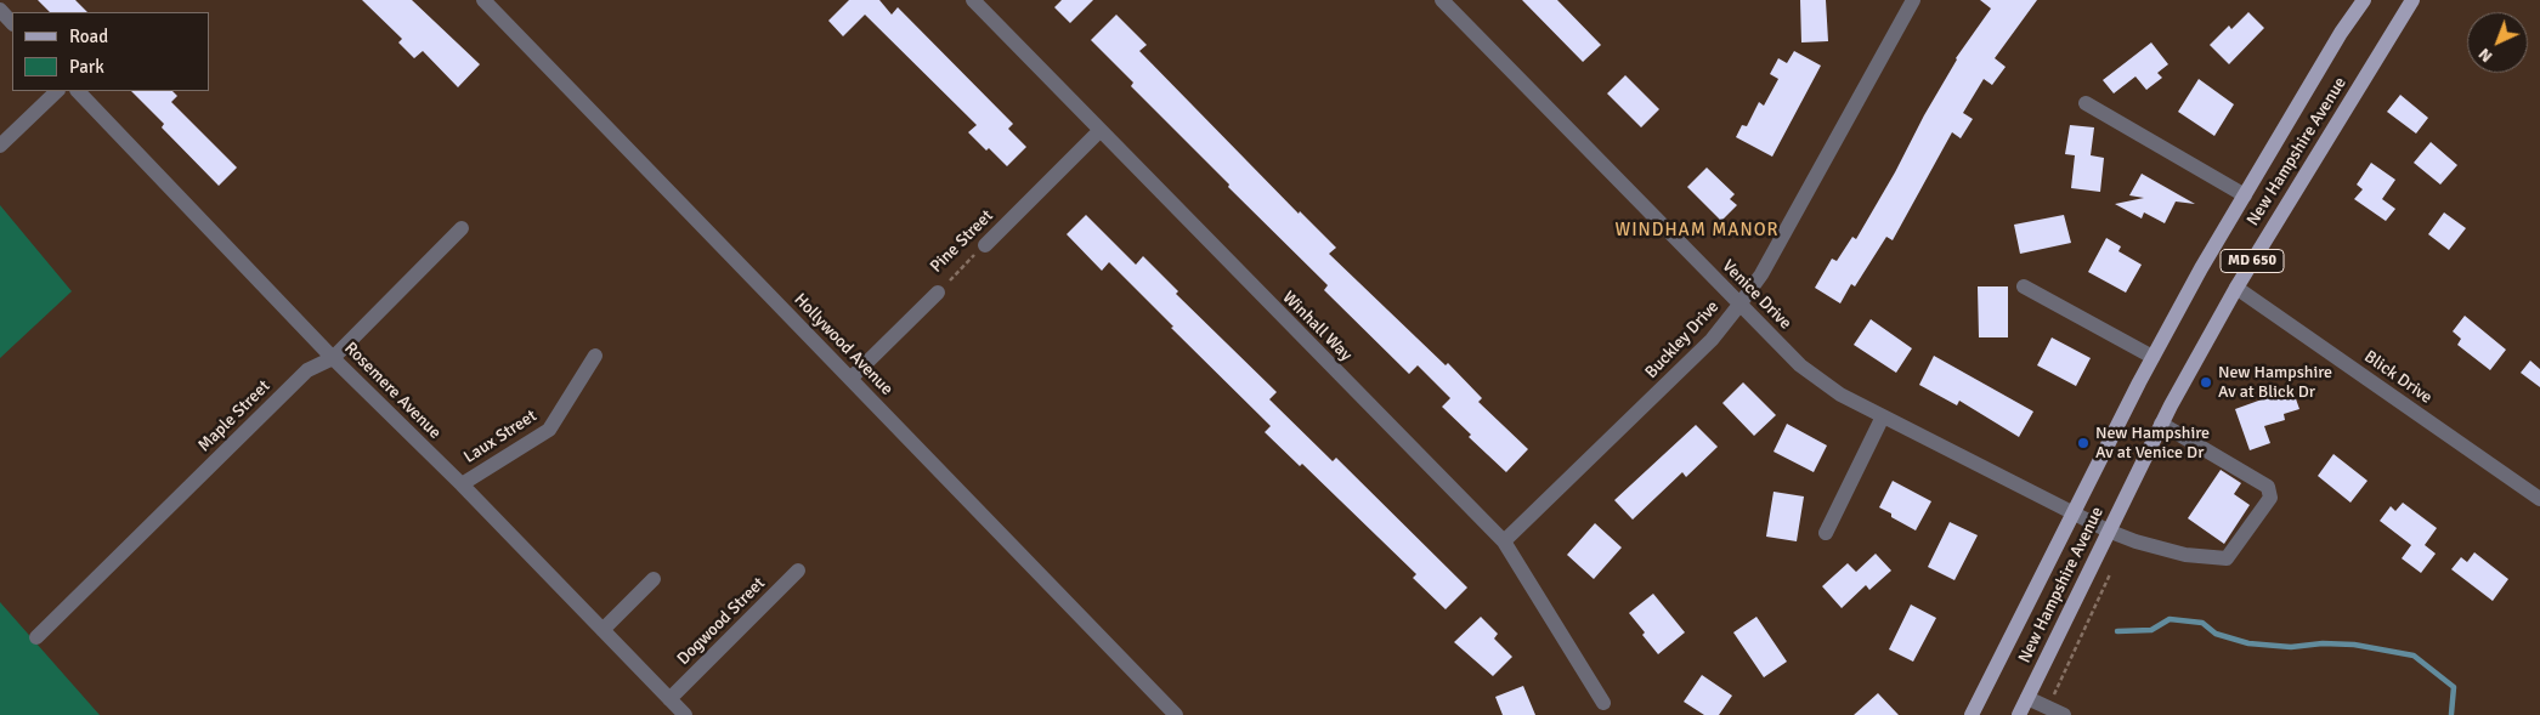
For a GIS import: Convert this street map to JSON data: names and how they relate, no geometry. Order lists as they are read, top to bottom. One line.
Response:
{"streets":{"main road":["New Hampshire Avenue","MD 650"],"street":["Pine Street","Venice Drive","Winhall Way","Buckley Drive","Hollywood Avenue","Blick Drive","Rosemere Avenue","Maple Street","Laux Street","Dogwood Street"]},"crossings":[["New Hampshire Avenue","Venice Drive"],["New Hampshire Avenue","Blick Drive"],["Pine Street","Winhall Way"],["Pine Street","Hollywood Avenue"],["Venice Drive","Buckley Drive"],["Winhall Way","Buckley Drive"],["Rosemere Avenue","Maple Street"],["Rosemere Avenue","Laux Street"],["Rosemere Avenue","Dogwood Street"]],"districts":["WINDHAM MANOR"],"places":["New Hampshire Av at Blick Dr","New Hampshire Av at Venice Dr"],"legend":["Road","Park"],"north":"bottom left"}
